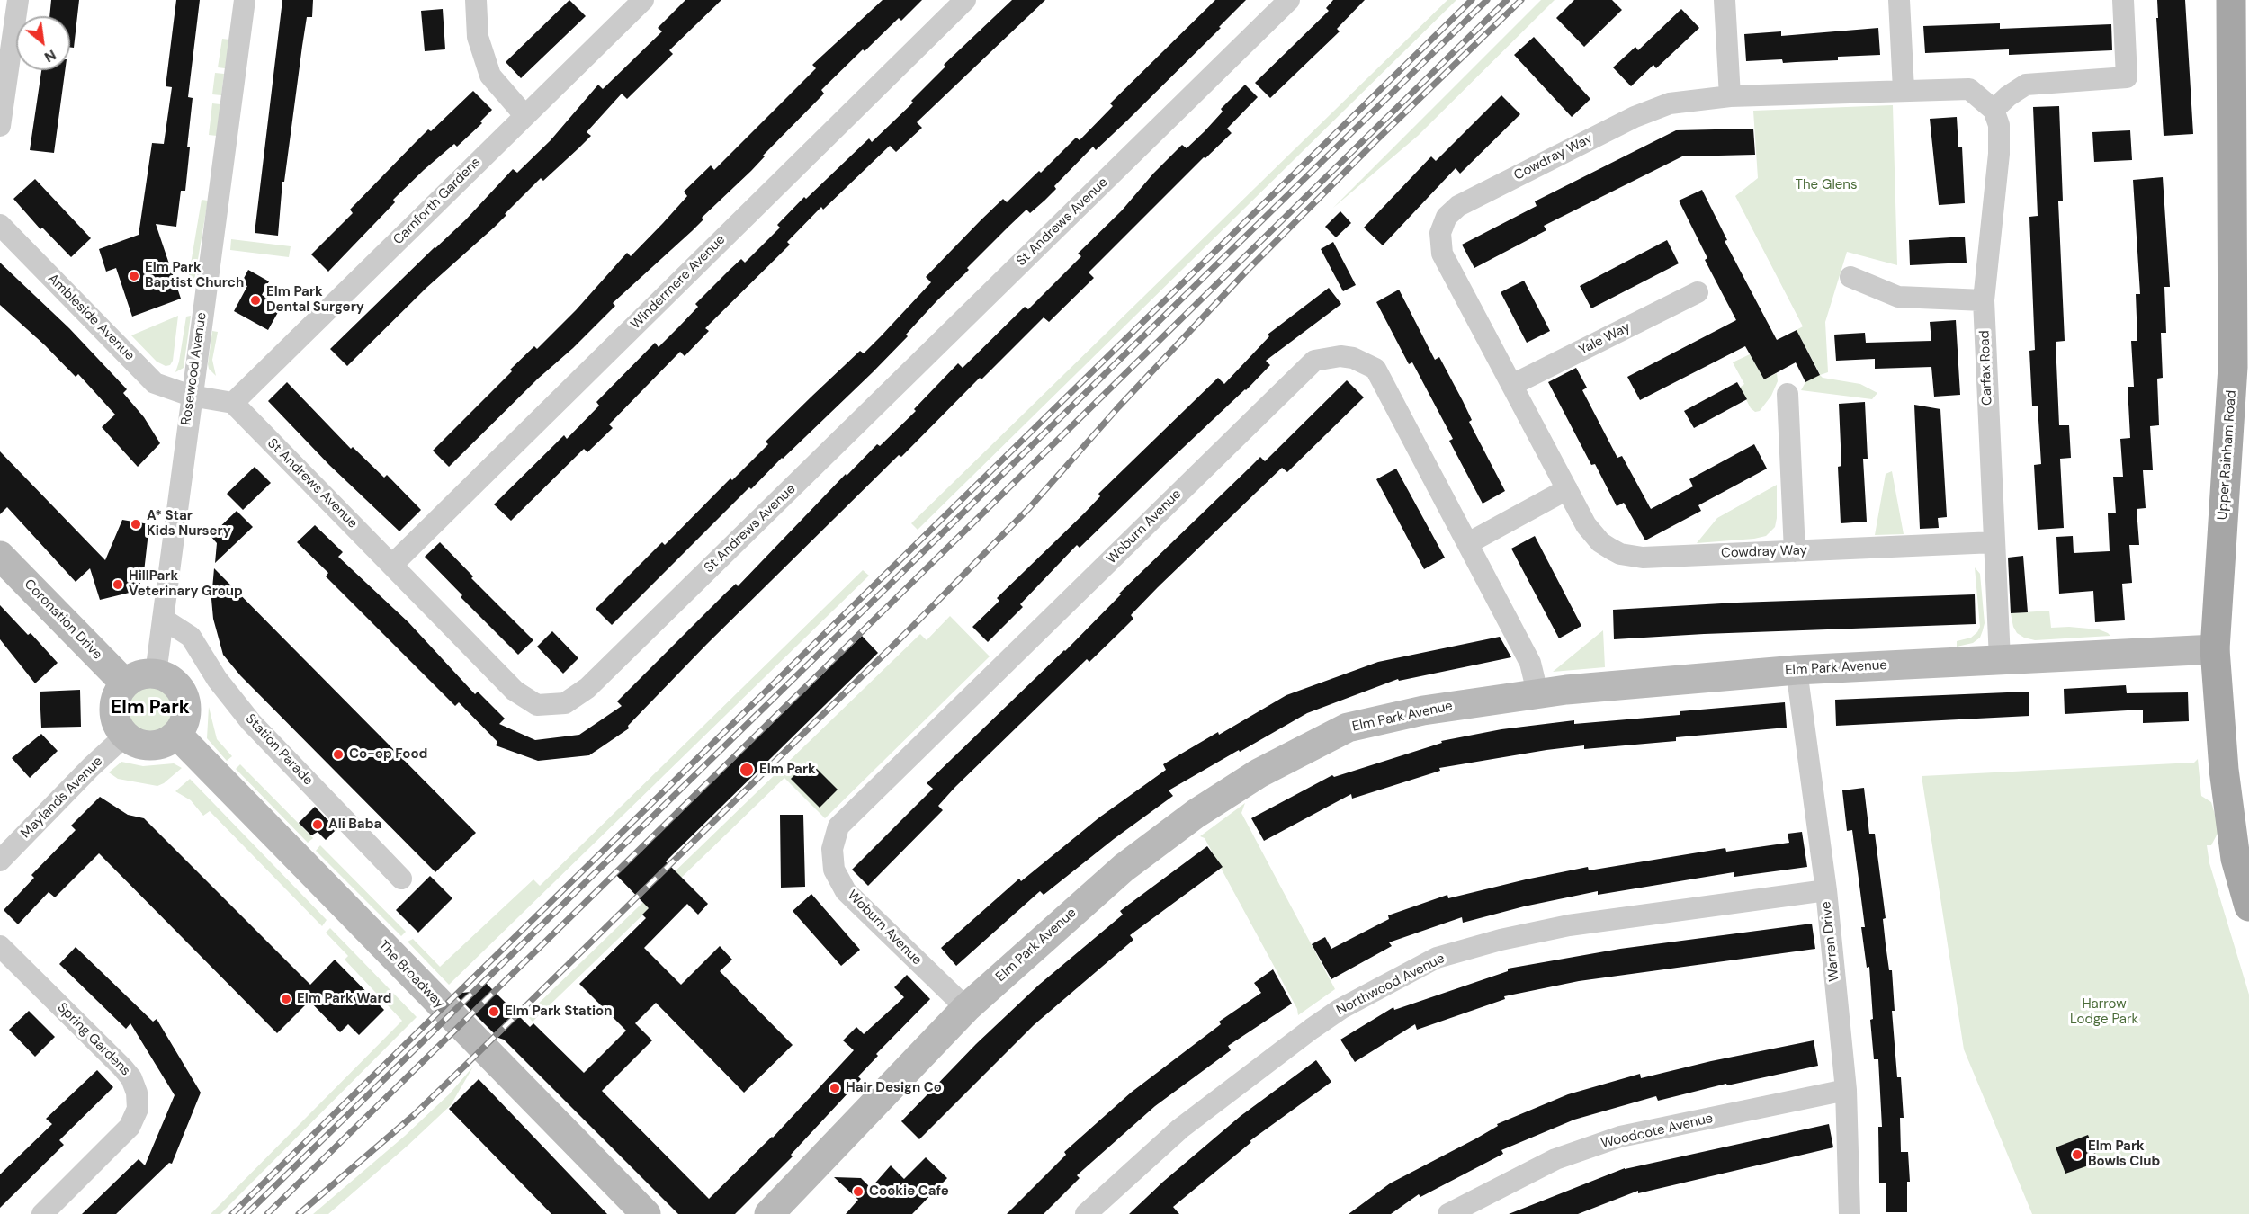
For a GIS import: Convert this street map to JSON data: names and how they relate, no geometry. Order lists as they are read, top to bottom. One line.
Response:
{"streets":{"main road":["Upper Rainham Road"],"street":["Cowdray Way","Carnforth Gardens","St Andrews Avenue","Windermere Avenue","Ambleside Avenue","Yale Way","Carfax Road","Rosewood Avenue","Woburn Avenue","Coronation Drive","Elm Park Avenue","Station Parade","Maylands Avenue","Warren Drive","The Broadway","Northwood Avenue","Spring Gardens","Woodcote Avenue"]},"crossings":[["Cowdray Way","Yale Way"],["Cowdray Way","Carfax Road"],["Carnforth Gardens","St Andrews Avenue"],["St Andrews Avenue","Windermere Avenue"],["Ambleside Avenue","Rosewood Avenue"],["Carfax Road","Elm Park Avenue"],["Rosewood Avenue","Coronation Drive"],["Rosewood Avenue","Station Parade"],["Rosewood Avenue","Maylands Avenue"],["Rosewood Avenue","The Broadway"],["Upper Rainham Road","Elm Park Avenue"],["Woburn Avenue","Elm Park Avenue"],["Coronation Drive","Maylands Avenue"],["Coronation Drive","The Broadway"],["Elm Park Avenue","Warren Drive"],["Maylands Avenue","The Broadway"],["Warren Drive","Northwood Avenue"],["Warren Drive","Woodcote Avenue"]],"districts":["Elm Park"],"parks":["The Glens","Harrow Lodge Park"],"places":["Elm Park Baptist Church","Elm Park Dental Surgery","A* Star Kids Nursery","HillPark Veterinary Group","Co-op Food","Elm Park","Ali Baba","Elm Park Ward","Elm Park Station","Hair Design Co","Elm Park Bowls Club","Cookie Cafe"],"north":"bottom right"}
